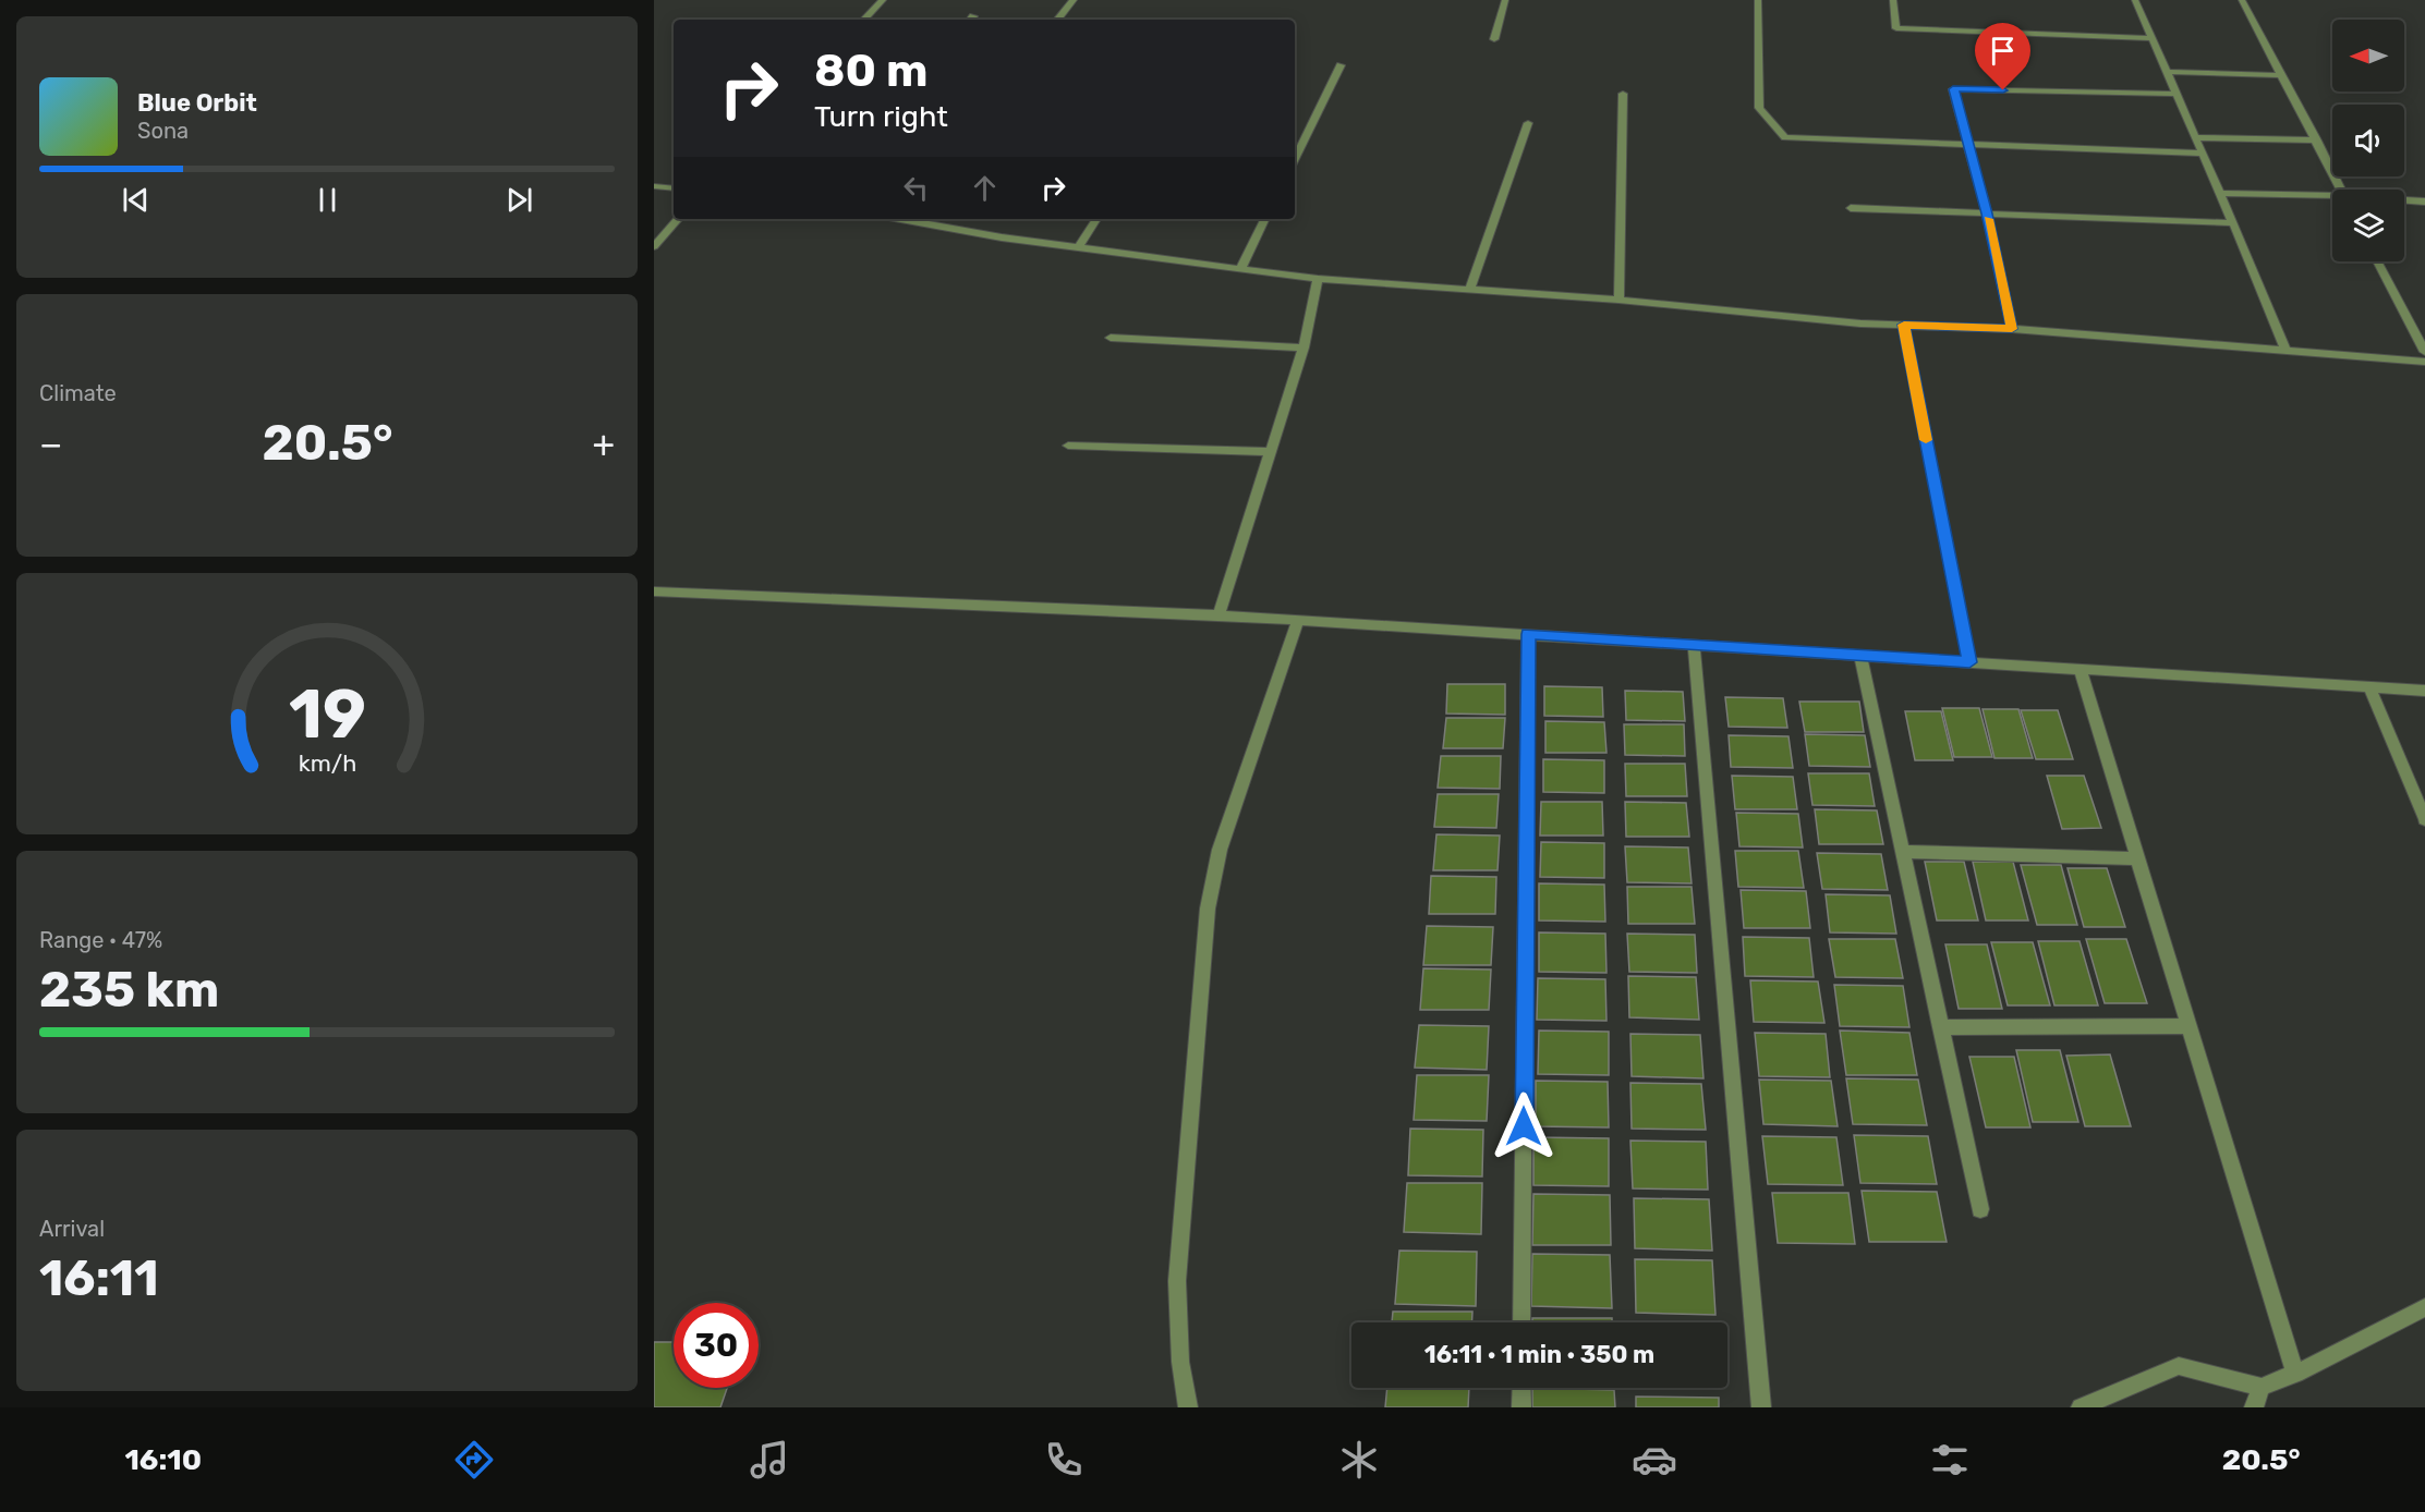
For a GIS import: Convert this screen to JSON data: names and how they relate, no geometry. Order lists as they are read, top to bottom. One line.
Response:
{"north":"left","page":{"turn":["80 m","Turn right"],"song":["Blue Orbit","Sona"],"tile":["Climate",["Range · 47%","235 km"],["Arrival","16:11"]],"heat":["−","20.5°","+"],"limit":"30","trip":"16:11 · 1 min · 350 m","tabs":["16:10","20.5°"],"gauge":["19","km/h"]}}
